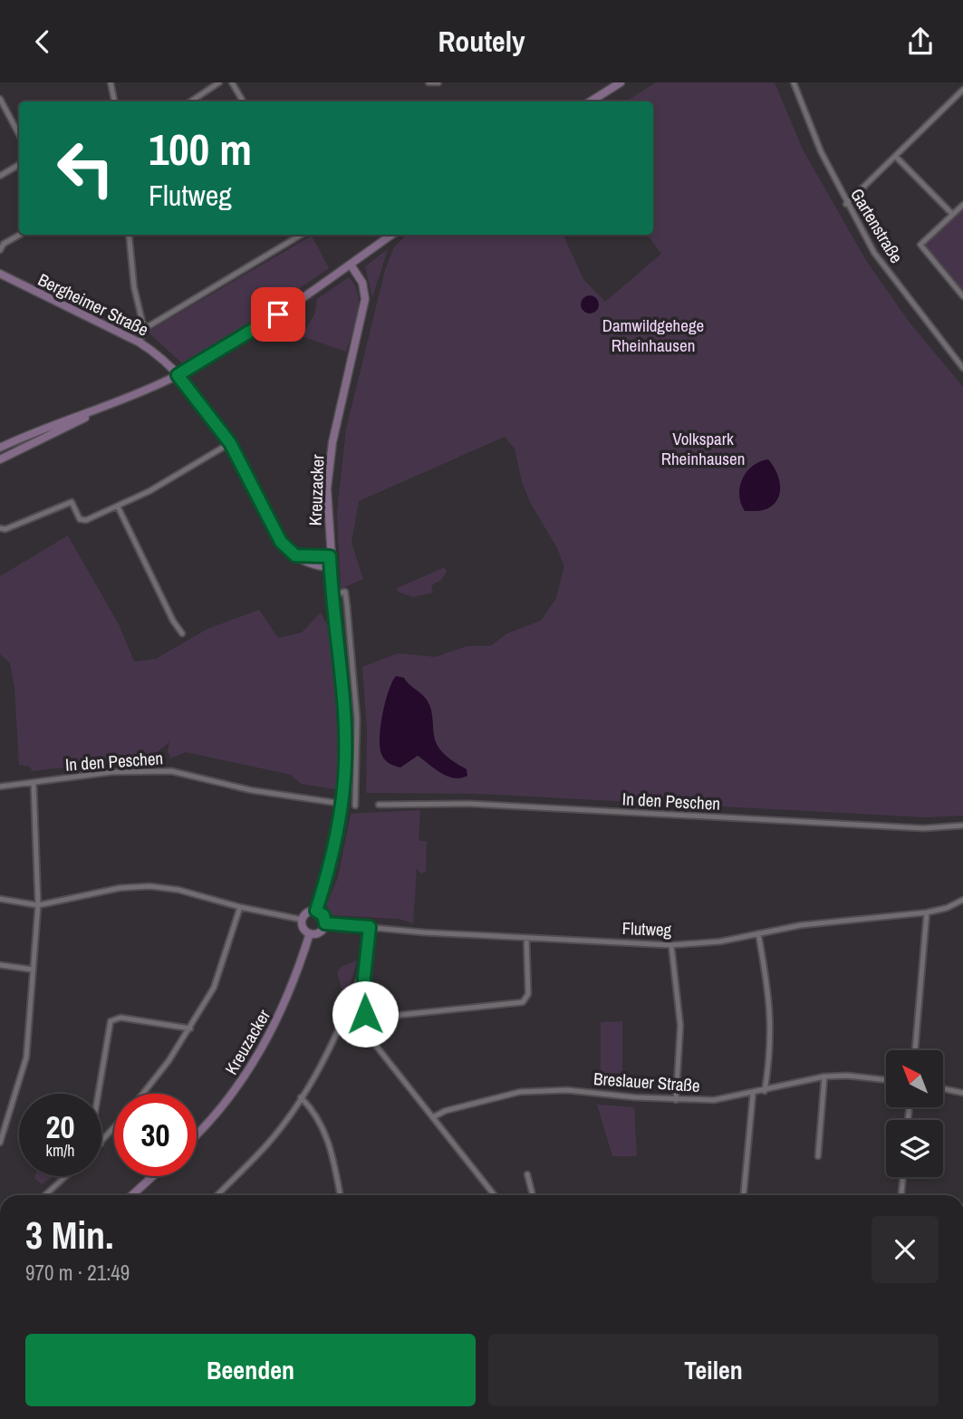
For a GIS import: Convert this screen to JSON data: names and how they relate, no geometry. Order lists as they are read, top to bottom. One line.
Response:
{"streets":{"street":["Gartenstraße","Bergheimer Straße","Kreuzacker","In den Peschen","Flutweg","Breslauer Straße"]},"crossings":[["Kreuzacker","In den Peschen"],["Kreuzacker","Flutweg"]],"parks":["Damwildgehege Rheinhausen","Volkspark Rheinhausen"],"north":"top left","page":{"header":"Routely","turn":["100 m","Flutweg"],"speed":"20 km/h","limit":"30","heading":["3 Min.","970 m · 21:49"],"buttons":["Beenden","Teilen"]}}
